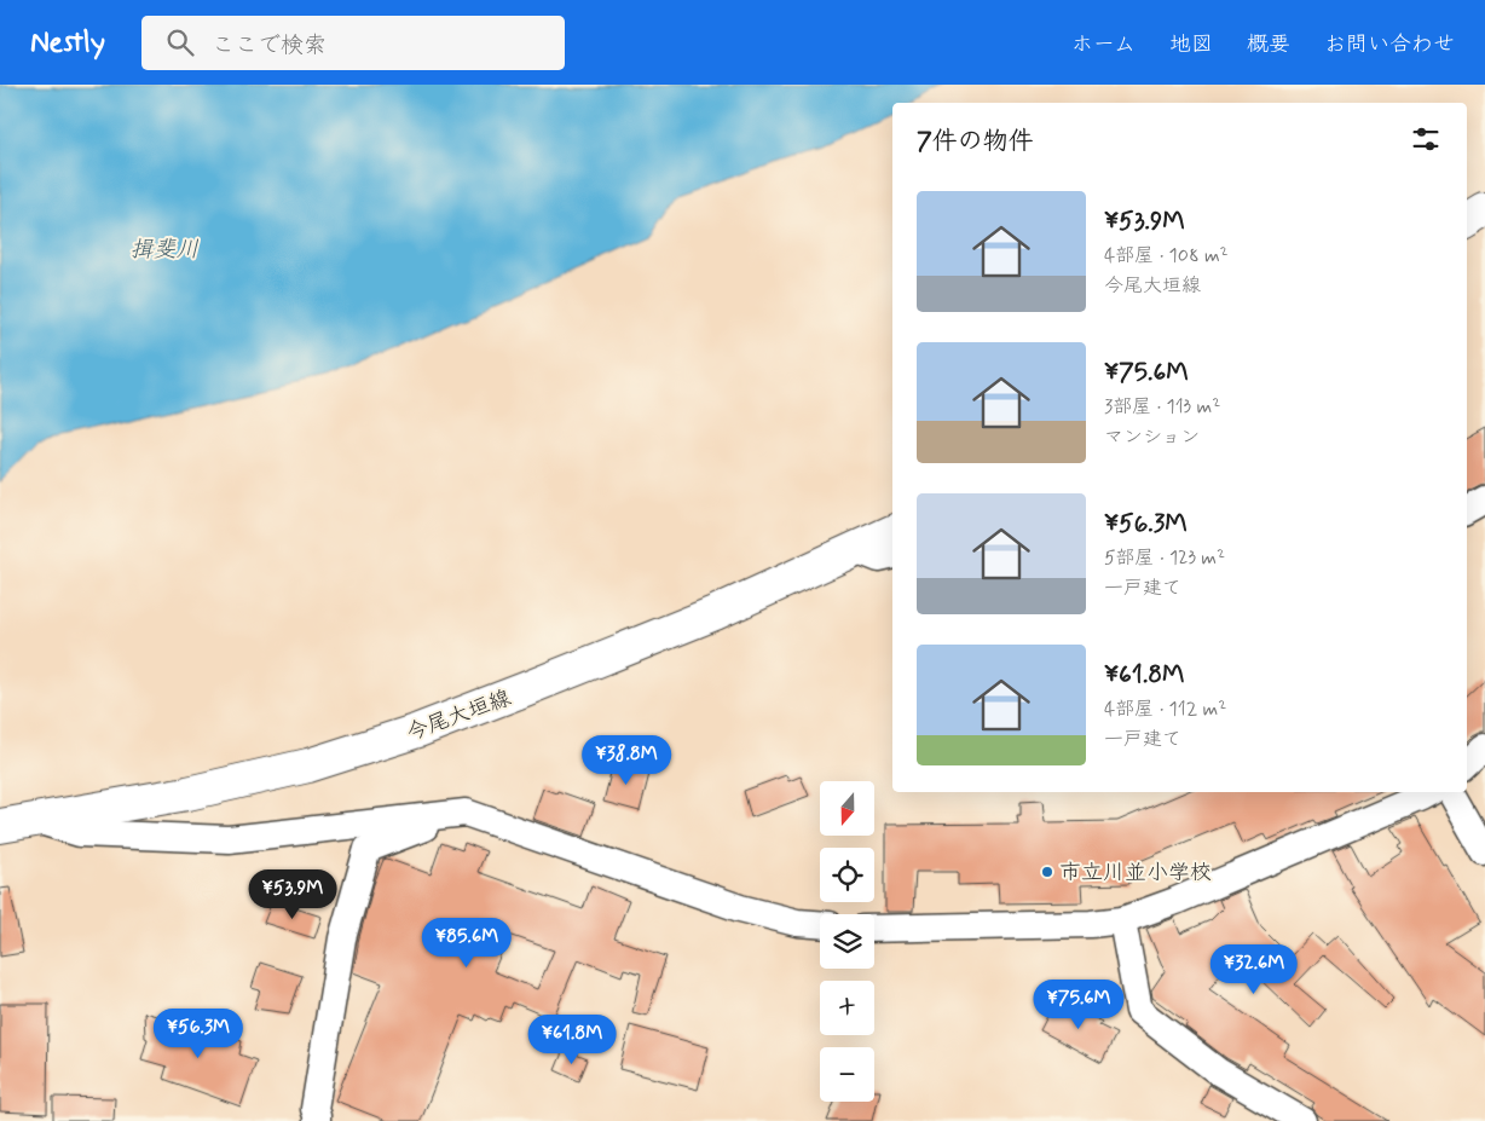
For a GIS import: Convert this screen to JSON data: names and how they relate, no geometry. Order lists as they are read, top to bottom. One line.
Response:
{"streets":{"main road":["今尾大垣線"]},"water":["揖斐川"],"places":["市立川並小学校"],"north":"bottom","page":{"header":"Nestly","search":"ここで検索","nav":["ホーム","地図","概要","お問い合わせ"],"heading":"7件の物件","list":[{"name":"¥53.9M","note":"4部屋 · 108 m² · 今尾大垣線"},{"name":"¥75.6M","note":"3部屋 · 113 m² · マンション"},{"name":"¥56.3M","note":"5部屋 · 123 m² · 一戸建て"},{"name":"¥61.8M","note":"4部屋 · 112 m² · 一戸建て"}],"price":["¥38.8M","¥53.9M","¥85.6M","¥32.6M","¥75.6M","¥56.3M","¥61.8M"],"map_buttons":["+","−"]}}
